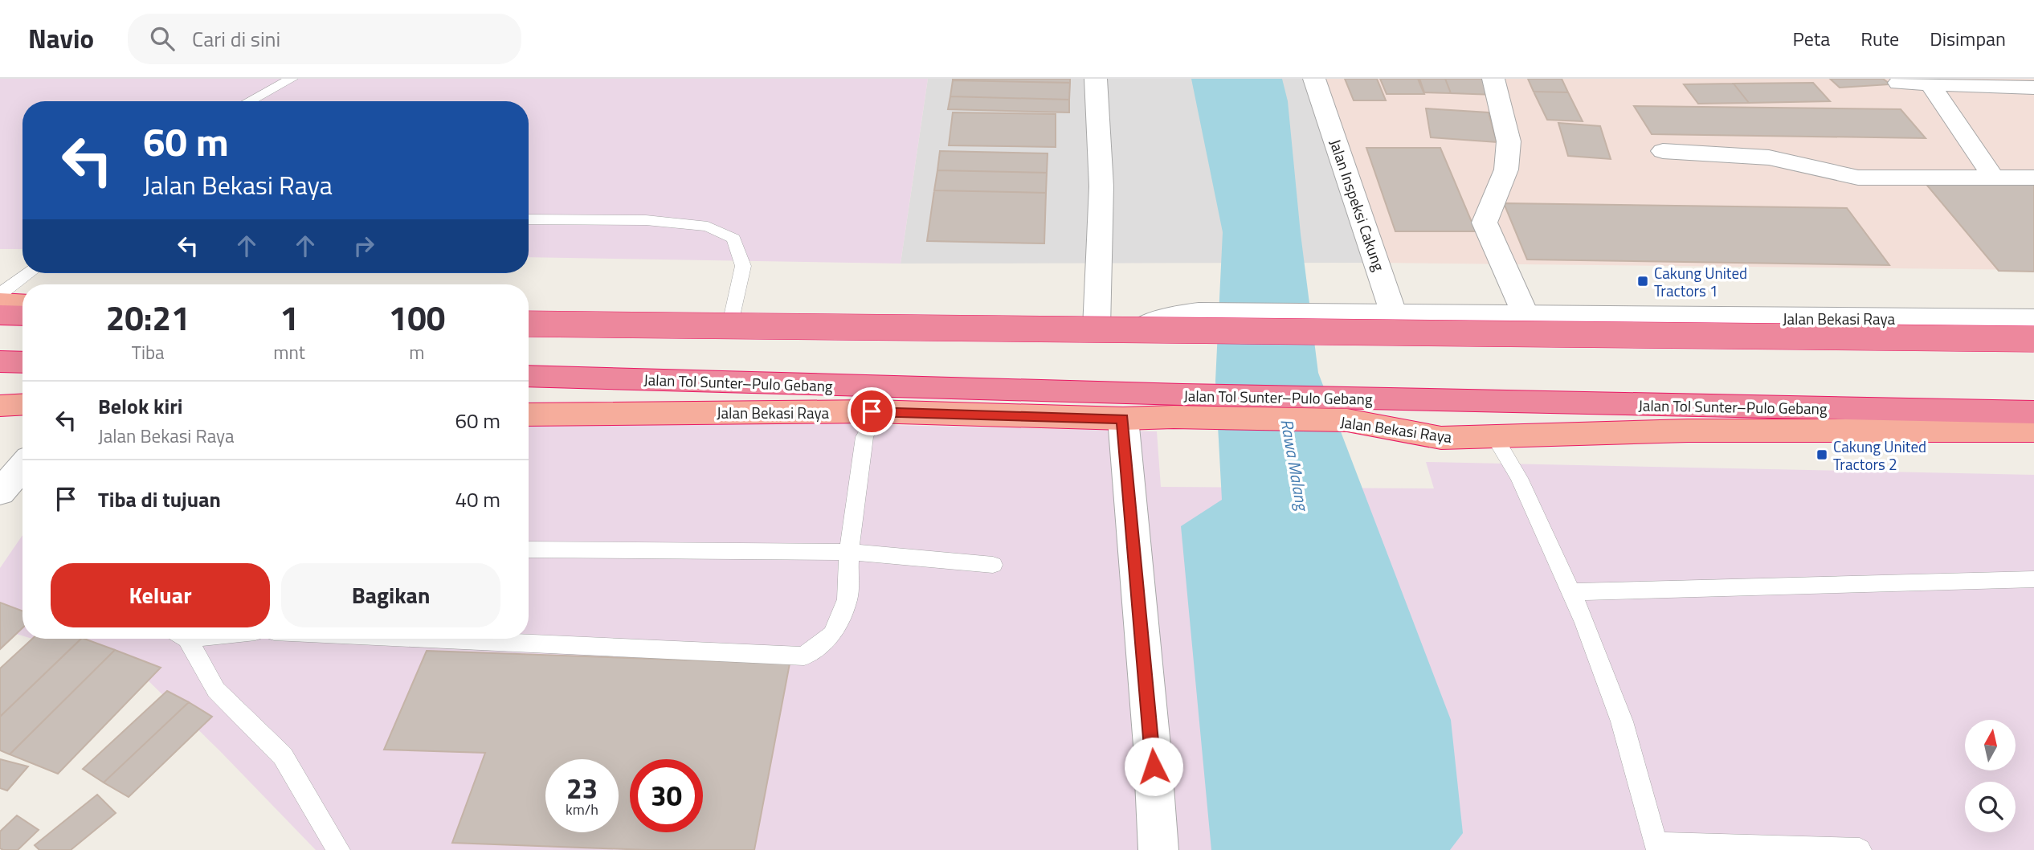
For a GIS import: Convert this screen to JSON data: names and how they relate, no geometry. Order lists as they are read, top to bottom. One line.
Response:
{"streets":{"highway":["Jalan Bekasi Raya","Jalan Tol Sunter–Pulo Gebang"],"street":["Jalan Inspeksi Cakung"]},"crossings":[["Jalan Inspeksi Cakung","Jalan Bekasi Raya"]],"water":["Rawa Malang"],"places":{"transit":["Cakung United Tractors 1","Cakung United Tractors 2"]},"north":"top","page":{"header":"Navio","search":"Cari di sini","nav":["Peta","Rute","Disimpan"],"turn":["60 m","Jalan Bekasi Raya"],"eta":["20:21","Tiba","1","mnt","100","m"],"list":[{"name":"Belok kiri","note":"Jalan Bekasi Raya","value":"60 m"},{"name":"Tiba di tujuan","value":"40 m"}],"buttons":["Keluar","Bagikan"],"speed":"23 km/h","limit":"30"}}
